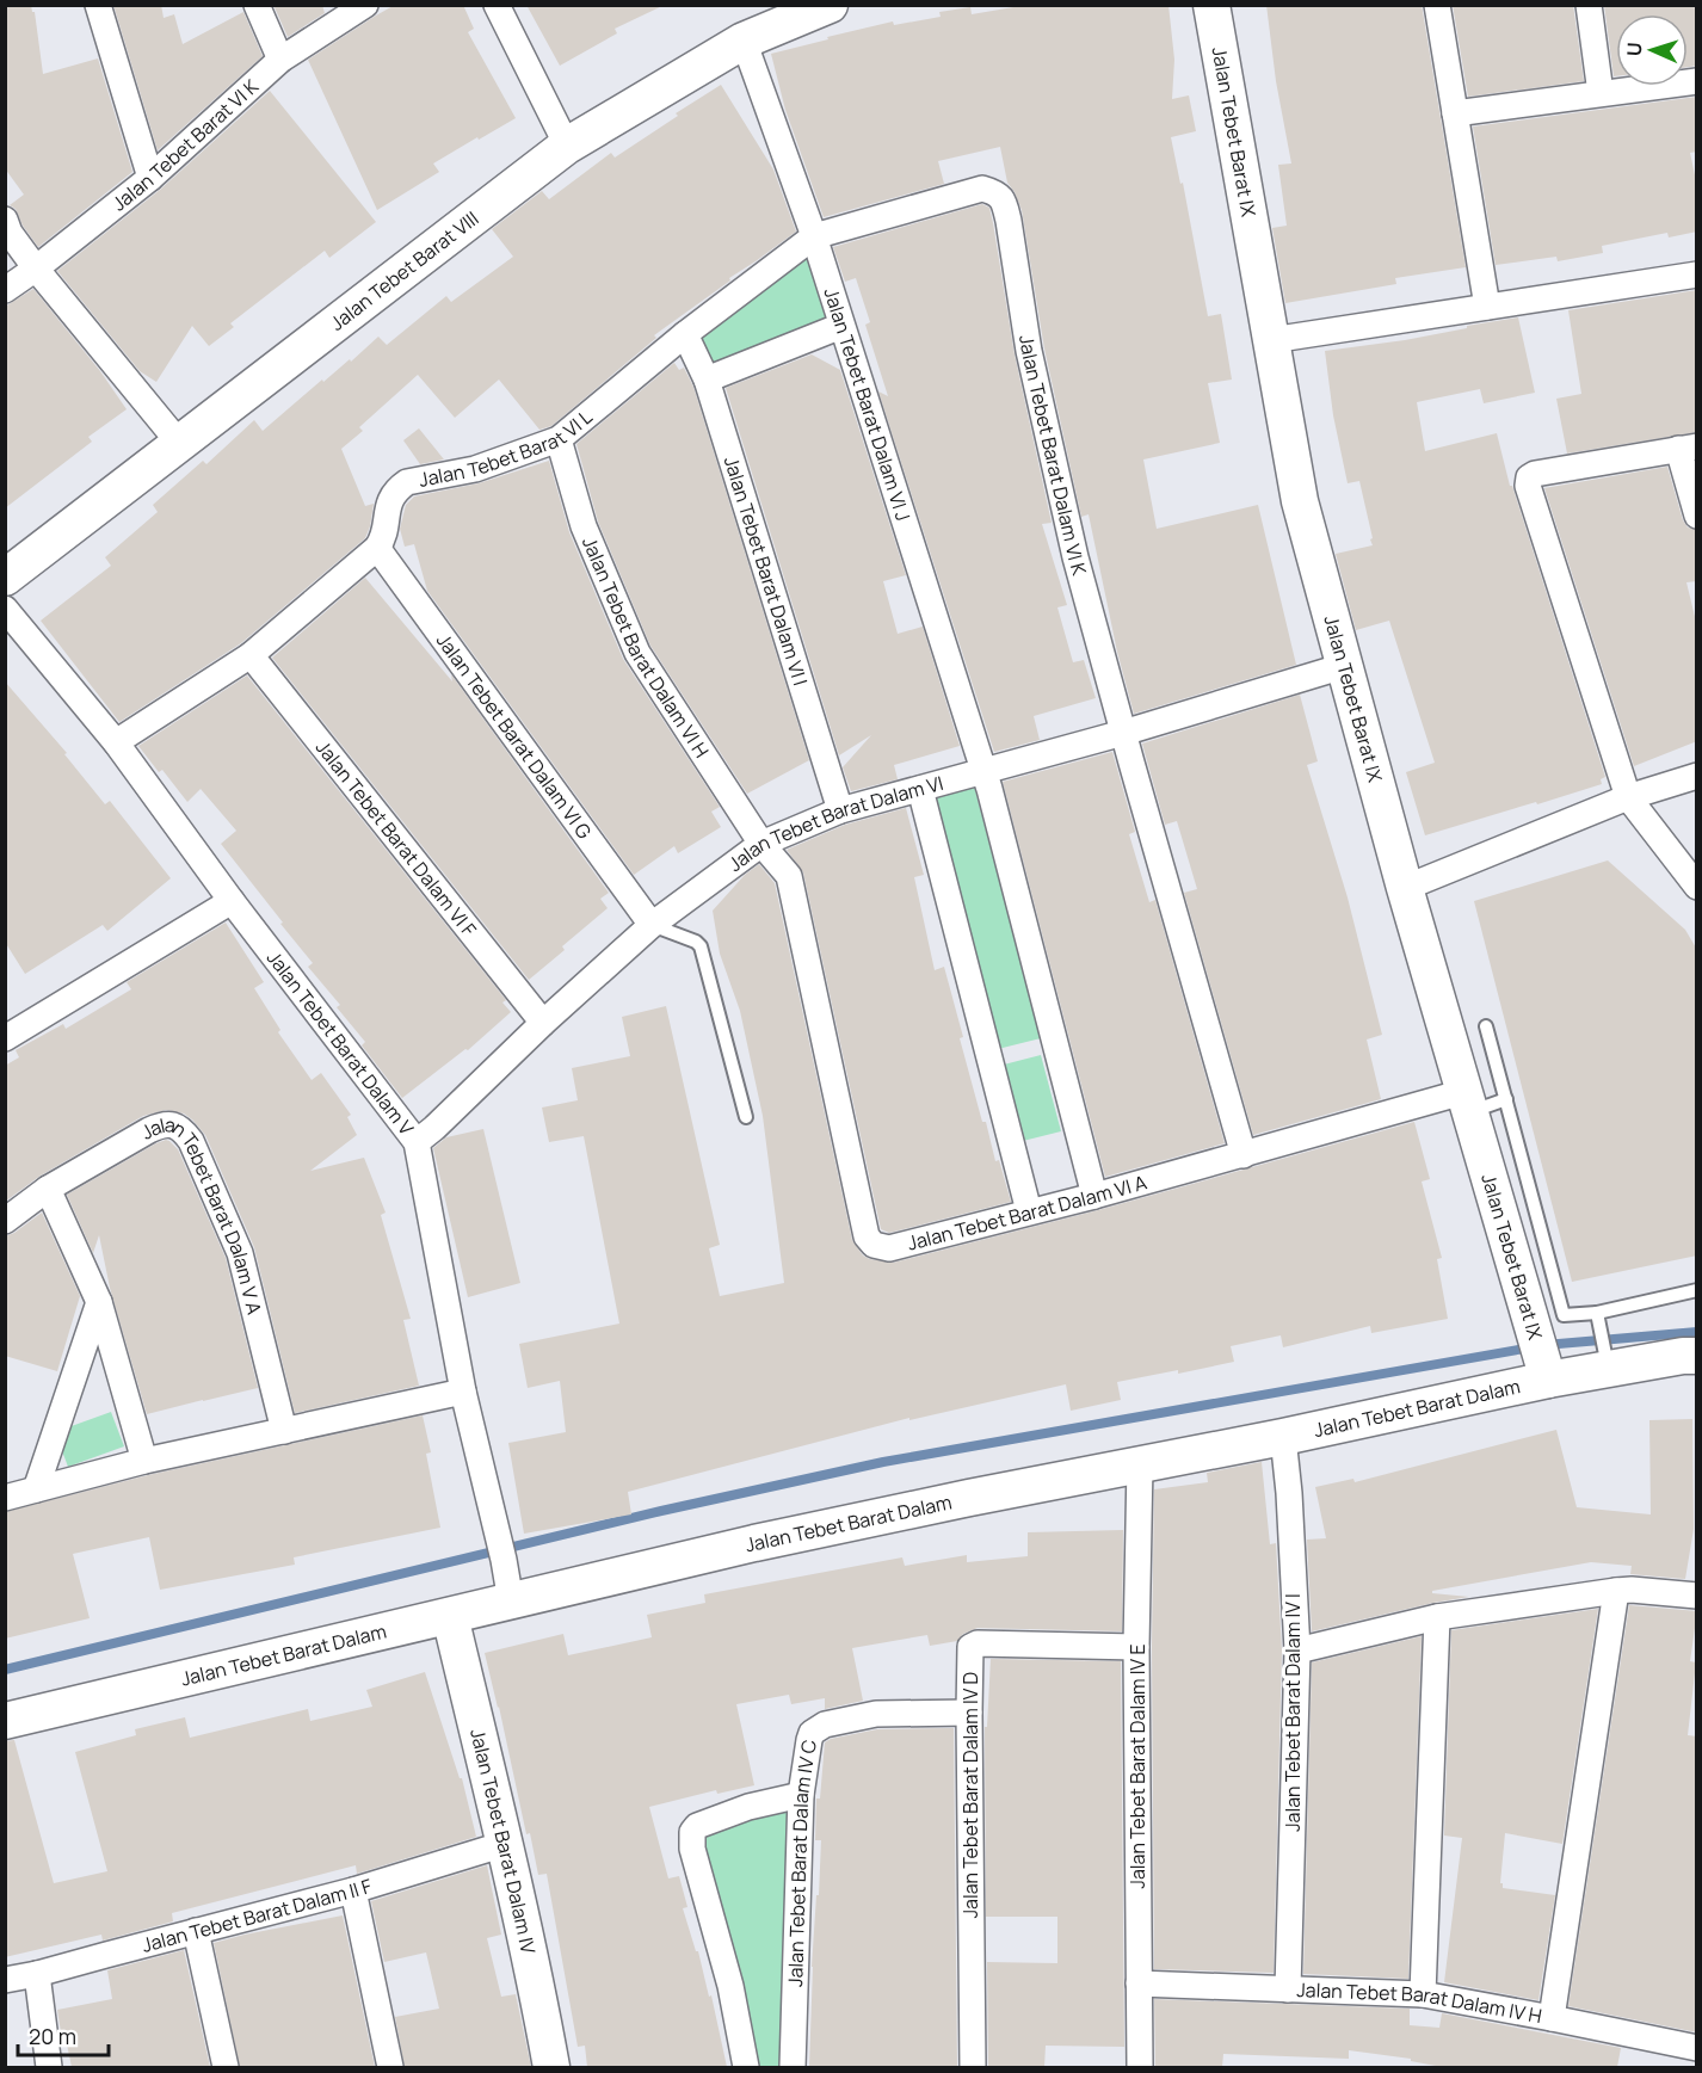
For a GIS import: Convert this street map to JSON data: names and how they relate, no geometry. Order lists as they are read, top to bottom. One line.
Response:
{"streets":{"street":["Jalan Tebet Barat IX","Jalan Tebet Barat VI K","Jalan Tebet Barat VIII","Jalan Tebet Barat Dalam VI J","Jalan Tebet Barat VI L","Jalan Tebet Barat Dalam VI K","Jalan Tebet Barat Dalam VI I","Jalan Tebet Barat Dalam VI H","Jalan Tebet Barat Dalam VI G","Jalan Tebet Barat Dalam VI","Jalan Tebet Barat Dalam VI F","Jalan Tebet Barat Dalam V","Jalan Tebet Barat Dalam VI A","Jalan Tebet Barat Dalam V A","Jalan Tebet Barat Dalam","Jalan Tebet Barat Dalam IV I","Jalan Tebet Barat Dalam IV E","Jalan Tebet Barat Dalam IV D","Jalan Tebet Barat Dalam IV","Jalan Tebet Barat Dalam IV C","Jalan Tebet Barat Dalam II F","Jalan Tebet Barat Dalam IV H"]},"crossings":[["Jalan Tebet Barat IX","Jalan Tebet Barat Dalam VI"],["Jalan Tebet Barat IX","Jalan Tebet Barat Dalam VI A"],["Jalan Tebet Barat IX","Jalan Tebet Barat Dalam"],["Jalan Tebet Barat VIII","Jalan Tebet Barat Dalam VI J"],["Jalan Tebet Barat Dalam VI J","Jalan Tebet Barat VI L"],["Jalan Tebet Barat Dalam VI J","Jalan Tebet Barat Dalam VI K"],["Jalan Tebet Barat Dalam VI J","Jalan Tebet Barat Dalam VI"],["Jalan Tebet Barat Dalam VI J","Jalan Tebet Barat Dalam VI A"],["Jalan Tebet Barat VI L","Jalan Tebet Barat Dalam VI K"],["Jalan Tebet Barat VI L","Jalan Tebet Barat Dalam VI I"],["Jalan Tebet Barat VI L","Jalan Tebet Barat Dalam VI H"],["Jalan Tebet Barat VI L","Jalan Tebet Barat Dalam VI G"],["Jalan Tebet Barat Dalam VI K","Jalan Tebet Barat Dalam VI"],["Jalan Tebet Barat Dalam VI K","Jalan Tebet Barat Dalam VI A"],["Jalan Tebet Barat Dalam VI I","Jalan Tebet Barat Dalam VI"],["Jalan Tebet Barat Dalam VI H","Jalan Tebet Barat Dalam VI"],["Jalan Tebet Barat Dalam VI H","Jalan Tebet Barat Dalam VI A"],["Jalan Tebet Barat Dalam VI G","Jalan Tebet Barat Dalam VI"],["Jalan Tebet Barat Dalam VI","Jalan Tebet Barat Dalam VI F"],["Jalan Tebet Barat Dalam VI","Jalan Tebet Barat Dalam V"],["Jalan Tebet Barat Dalam VI","Jalan Tebet Barat Dalam VI A"],["Jalan Tebet Barat Dalam V","Jalan Tebet Barat Dalam"],["Jalan Tebet Barat Dalam","Jalan Tebet Barat Dalam IV I"],["Jalan Tebet Barat Dalam","Jalan Tebet Barat Dalam IV E"],["Jalan Tebet Barat Dalam","Jalan Tebet Barat Dalam IV"],["Jalan Tebet Barat Dalam IV I","Jalan Tebet Barat Dalam IV H"],["Jalan Tebet Barat Dalam IV E","Jalan Tebet Barat Dalam IV D"],["Jalan Tebet Barat Dalam IV E","Jalan Tebet Barat Dalam IV H"],["Jalan Tebet Barat Dalam IV D","Jalan Tebet Barat Dalam IV C"],["Jalan Tebet Barat Dalam IV","Jalan Tebet Barat Dalam II F"]],"scale_bar":"20 m","north":"left"}
